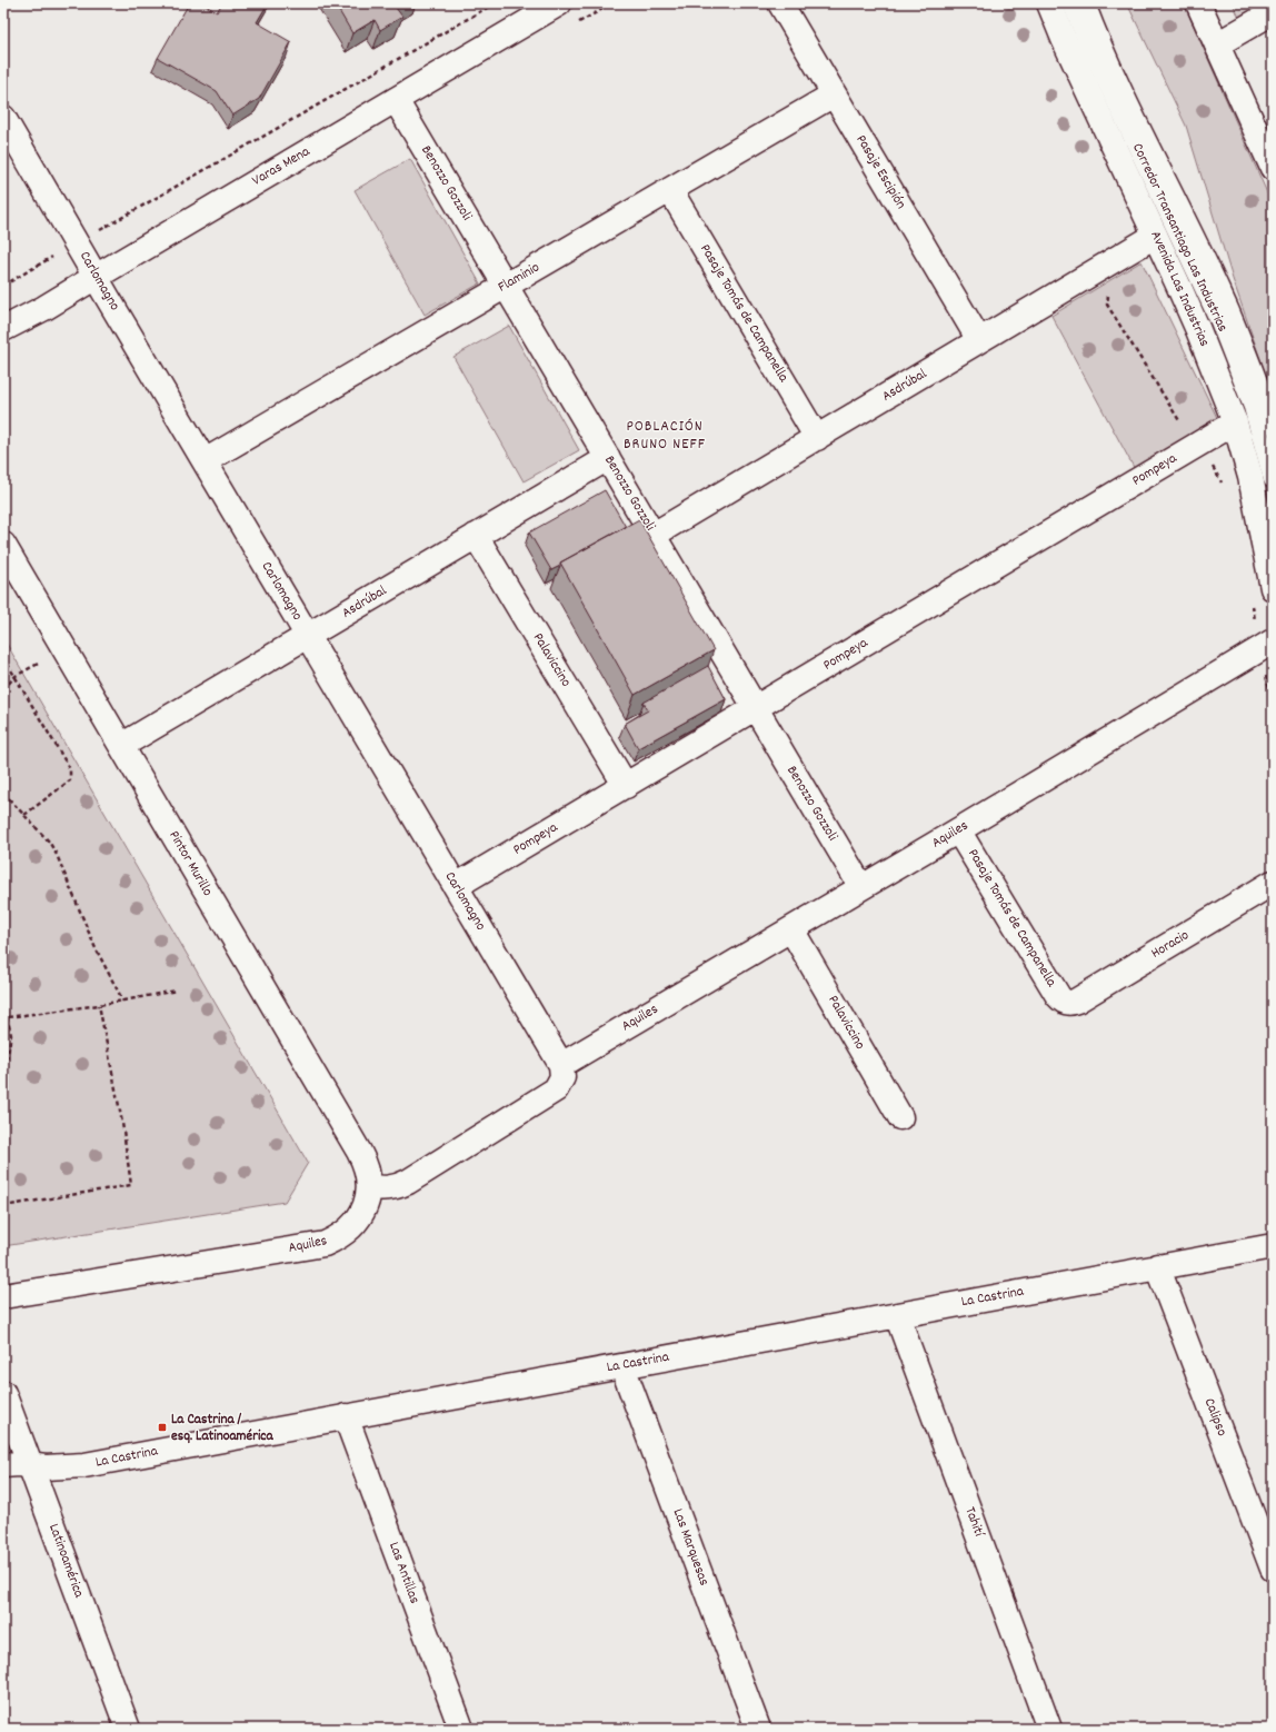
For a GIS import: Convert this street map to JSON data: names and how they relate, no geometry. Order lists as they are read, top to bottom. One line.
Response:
{"streets":{"street":["Varas Mena","Pasaje Escipión","Benozzo Gozzoli","Flaminio","Carlomagno","Avenida Las Industrias","Pasaje Tomás de Campanella","Asdrúbal","Pompeya","Palaviccino","Aquiles","Pintor Murillo","Horacio","La Castrina","Calipso","Tahití","Las Marquesas","Latinoamérica","Las Antillas"],"lane":["Corredor Transantiago Las Industrias"]},"crossings":[["Varas Mena","Benozzo Gozzoli"],["Varas Mena","Carlomagno"],["Pasaje Escipión","Flaminio"],["Pasaje Escipión","Asdrúbal"],["Benozzo Gozzoli","Flaminio"],["Benozzo Gozzoli","Asdrúbal"],["Benozzo Gozzoli","Pompeya"],["Benozzo Gozzoli","Aquiles"],["Flaminio","Carlomagno"],["Flaminio","Pasaje Tomás de Campanella"],["Carlomagno","Asdrúbal"],["Carlomagno","Pompeya"],["Carlomagno","Aquiles"],["Avenida Las Industrias","Asdrúbal"],["Avenida Las Industrias","Pompeya"],["Pasaje Tomás de Campanella","Asdrúbal"],["Pasaje Tomás de Campanella","Aquiles"],["Pasaje Tomás de Campanella","Horacio"],["Asdrúbal","Palaviccino"],["Asdrúbal","Pintor Murillo"],["Pompeya","Palaviccino"],["Palaviccino","Aquiles"],["Aquiles","Pintor Murillo"],["La Castrina","Calipso"],["La Castrina","Tahití"],["La Castrina","Las Marquesas"],["La Castrina","Latinoamérica"],["La Castrina","Las Antillas"]],"districts":["POBLACIÓN BRUNO NEFF"],"places":{"transit":["La Castrina / esq. Latinoamérica"]}}
